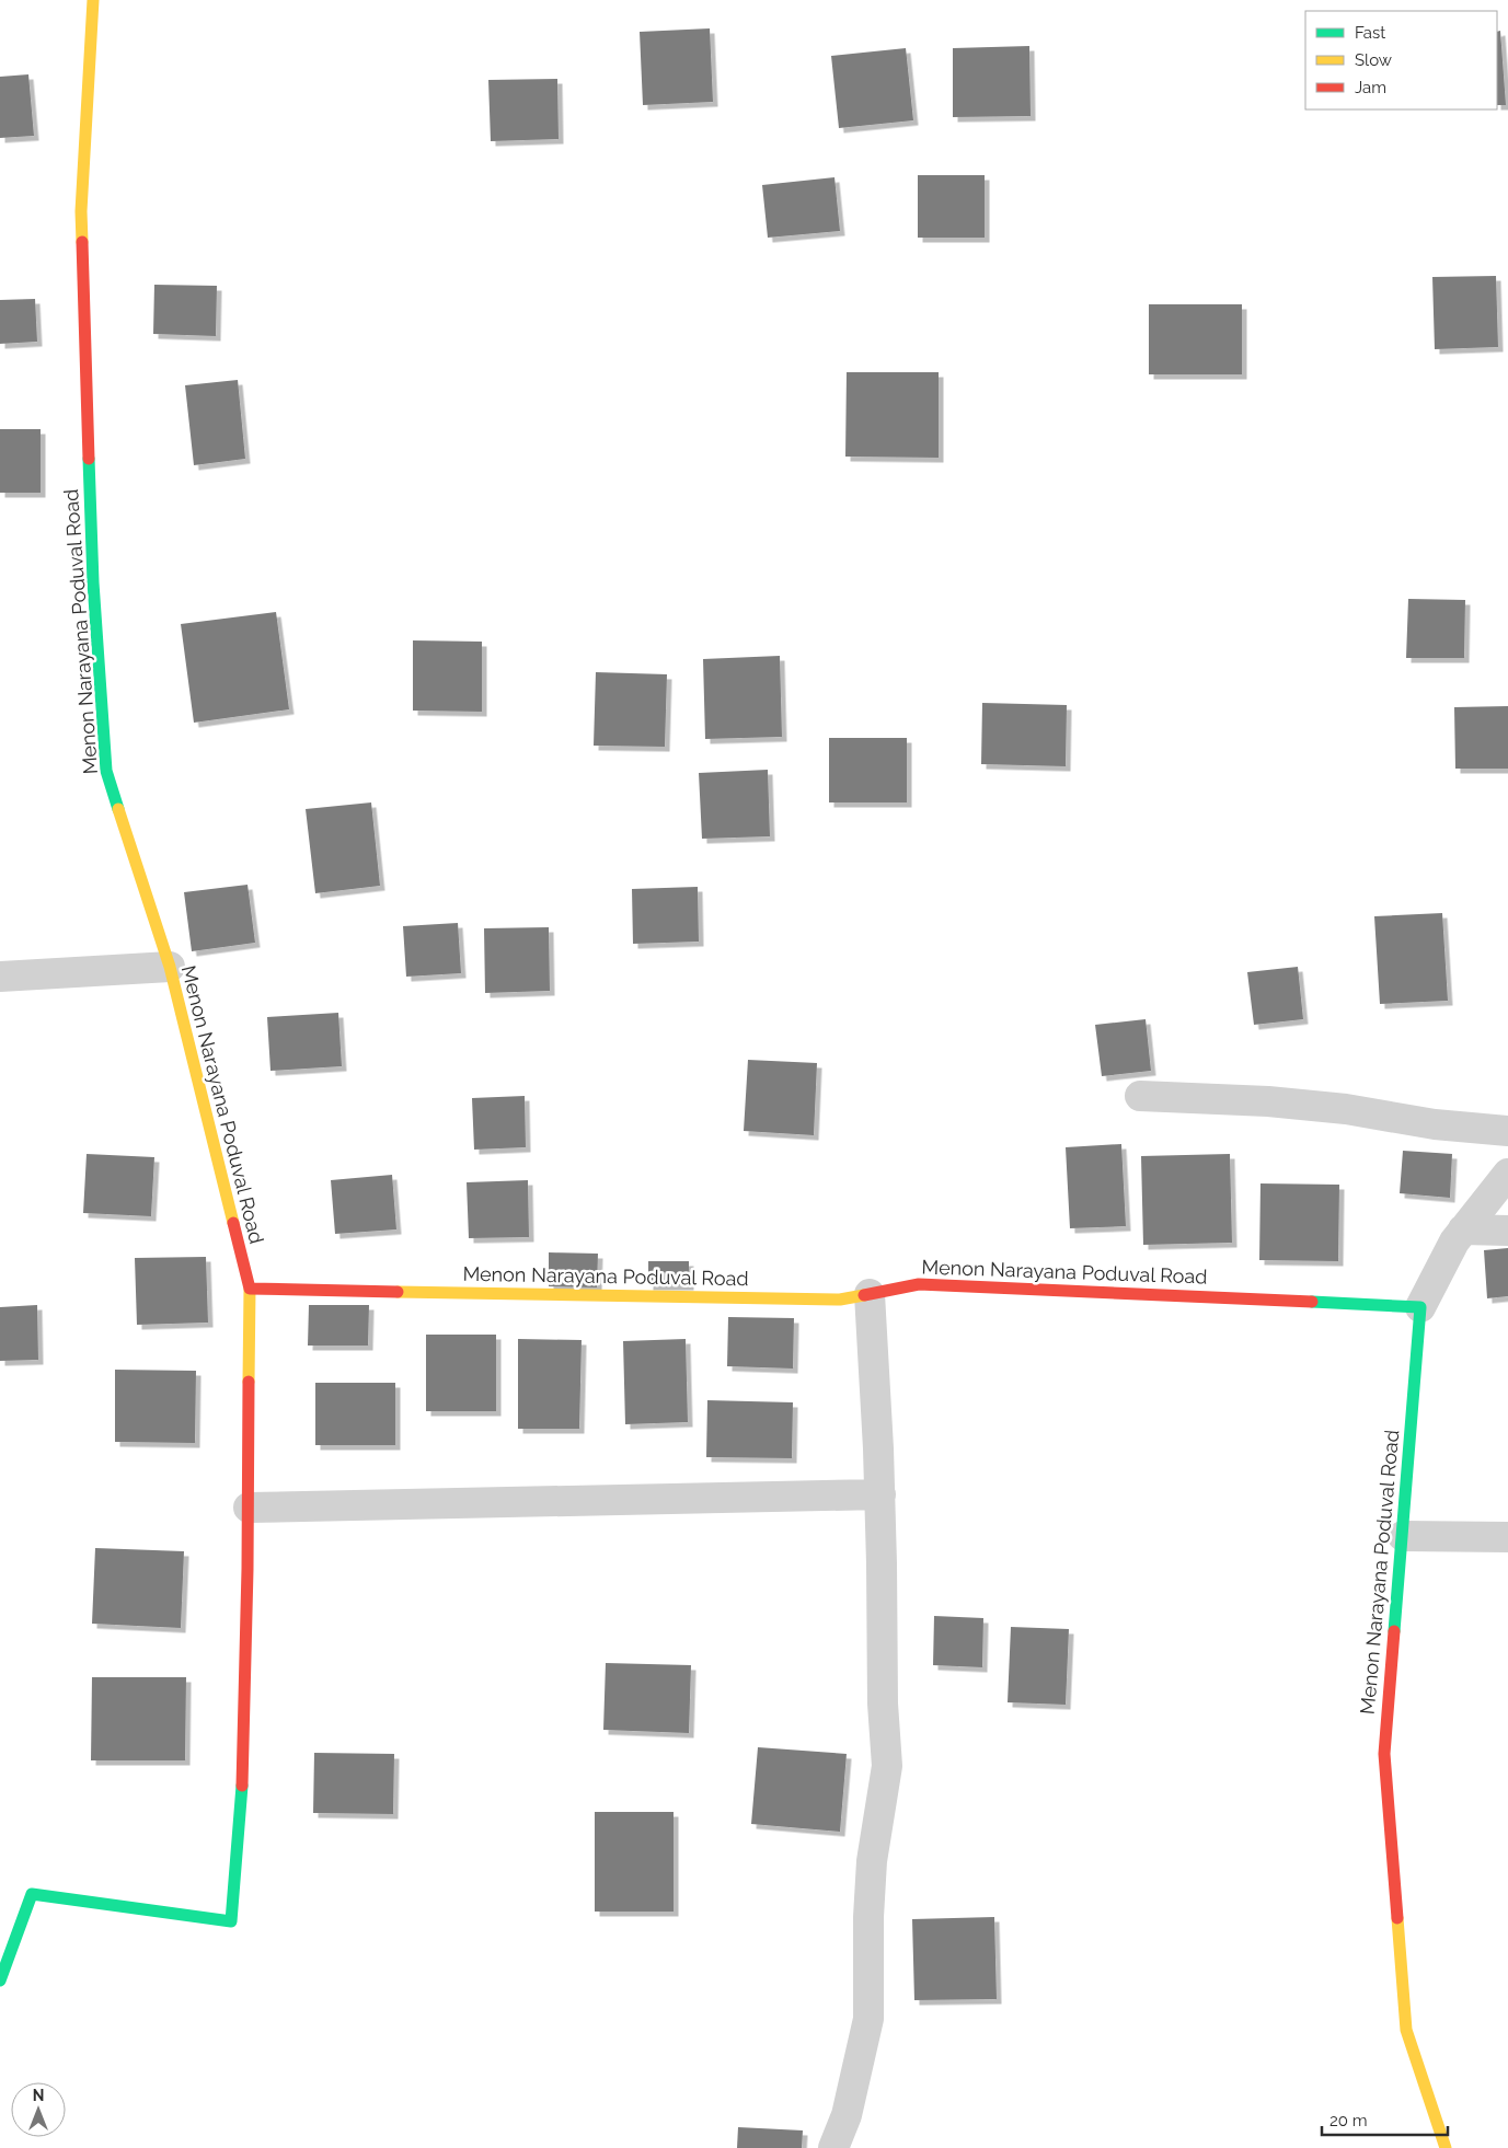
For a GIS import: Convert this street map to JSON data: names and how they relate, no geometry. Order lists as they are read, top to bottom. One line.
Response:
{"streets":{"street":["Menon Narayana Poduval Road"]},"legend":["Fast","Slow","Jam"],"scale_bar":"20 m","north":"top"}
